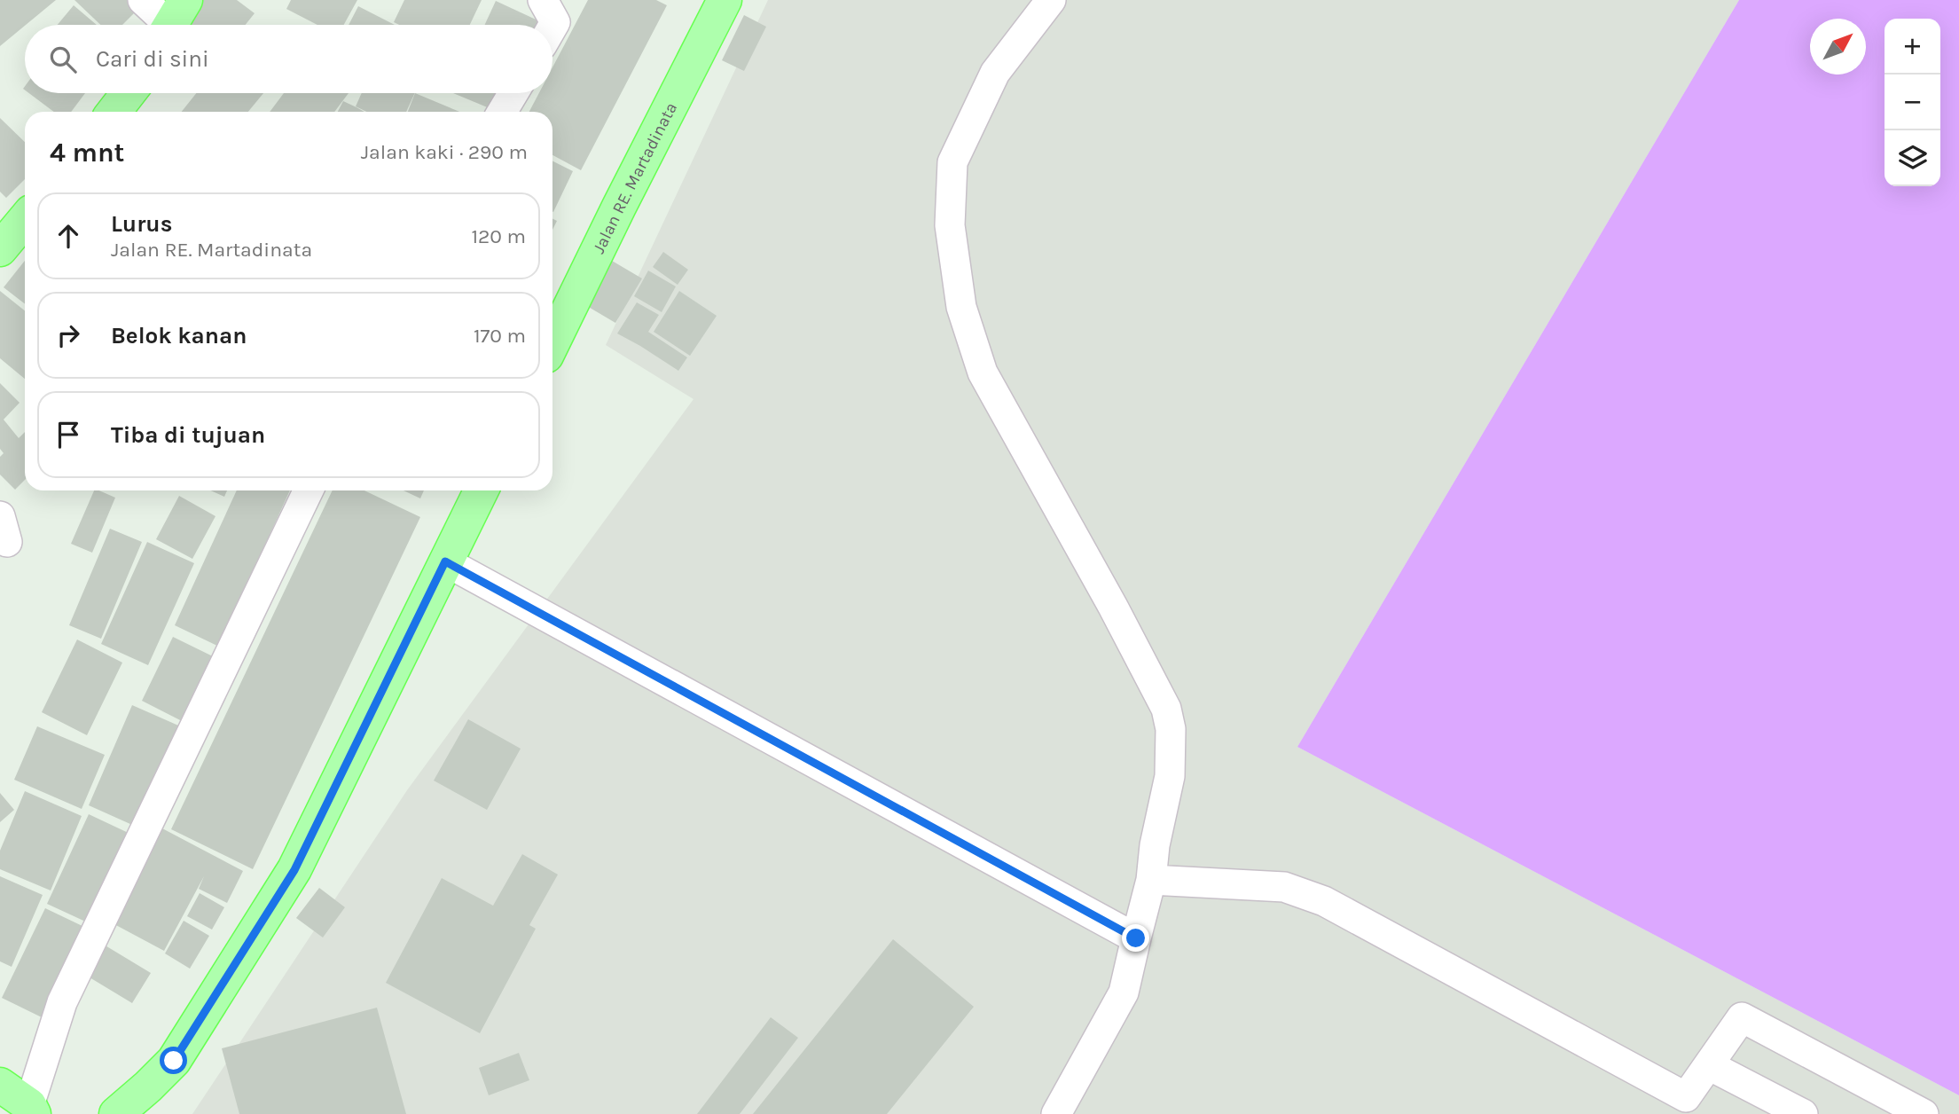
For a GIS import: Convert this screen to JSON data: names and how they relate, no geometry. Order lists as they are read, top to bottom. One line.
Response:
{"streets":{"main road":["Jalan RE. Martadinata"]},"north":"top right","page":{"map_buttons":["+","−"],"search":"Cari di sini","heading":["4 mnt","Jalan kaki · 290 m"],"list":[["Lurus","Jalan RE. Martadinata","120 m"],["Belok kanan","170 m"],"Tiba di tujuan"]}}
